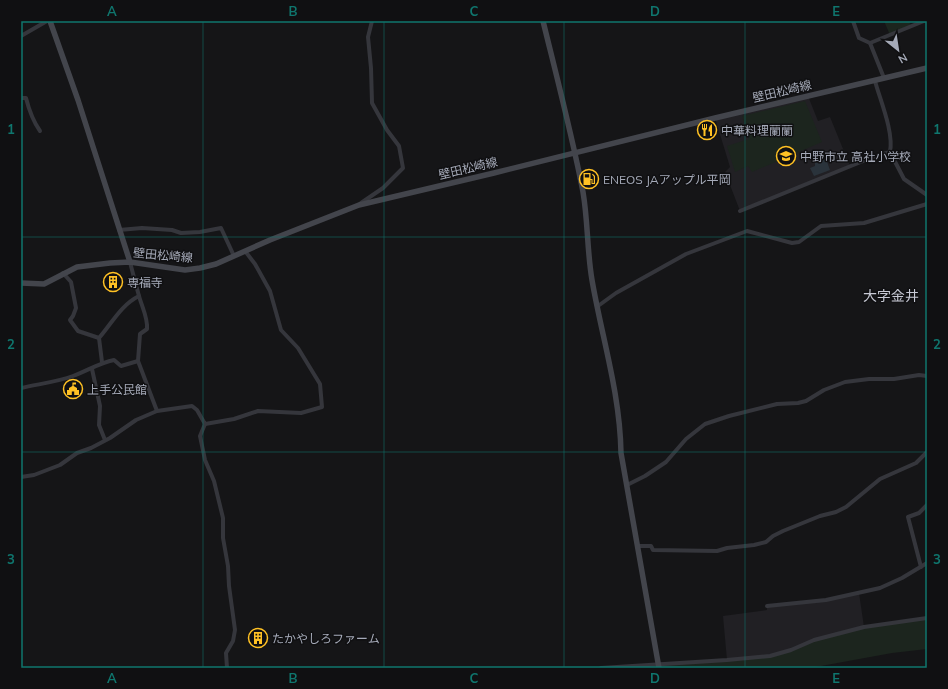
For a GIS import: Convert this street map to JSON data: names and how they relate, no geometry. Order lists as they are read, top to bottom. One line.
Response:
{"streets":{"main road":["壁田松崎線"]},"districts":["大字金井"],"places":{"restaurant":["中華料理蘭蘭"],"school or university":["中野市立 高社小学校"],"fuel station":["ENEOS JAアップル平岡"],"building":["専福寺","たかやしろファーム"],"public building":["上手公民館"]},"north":"bottom right","grid":{"columns":["A","B","C","D","E"],"rows":["1","2","3"]}}
